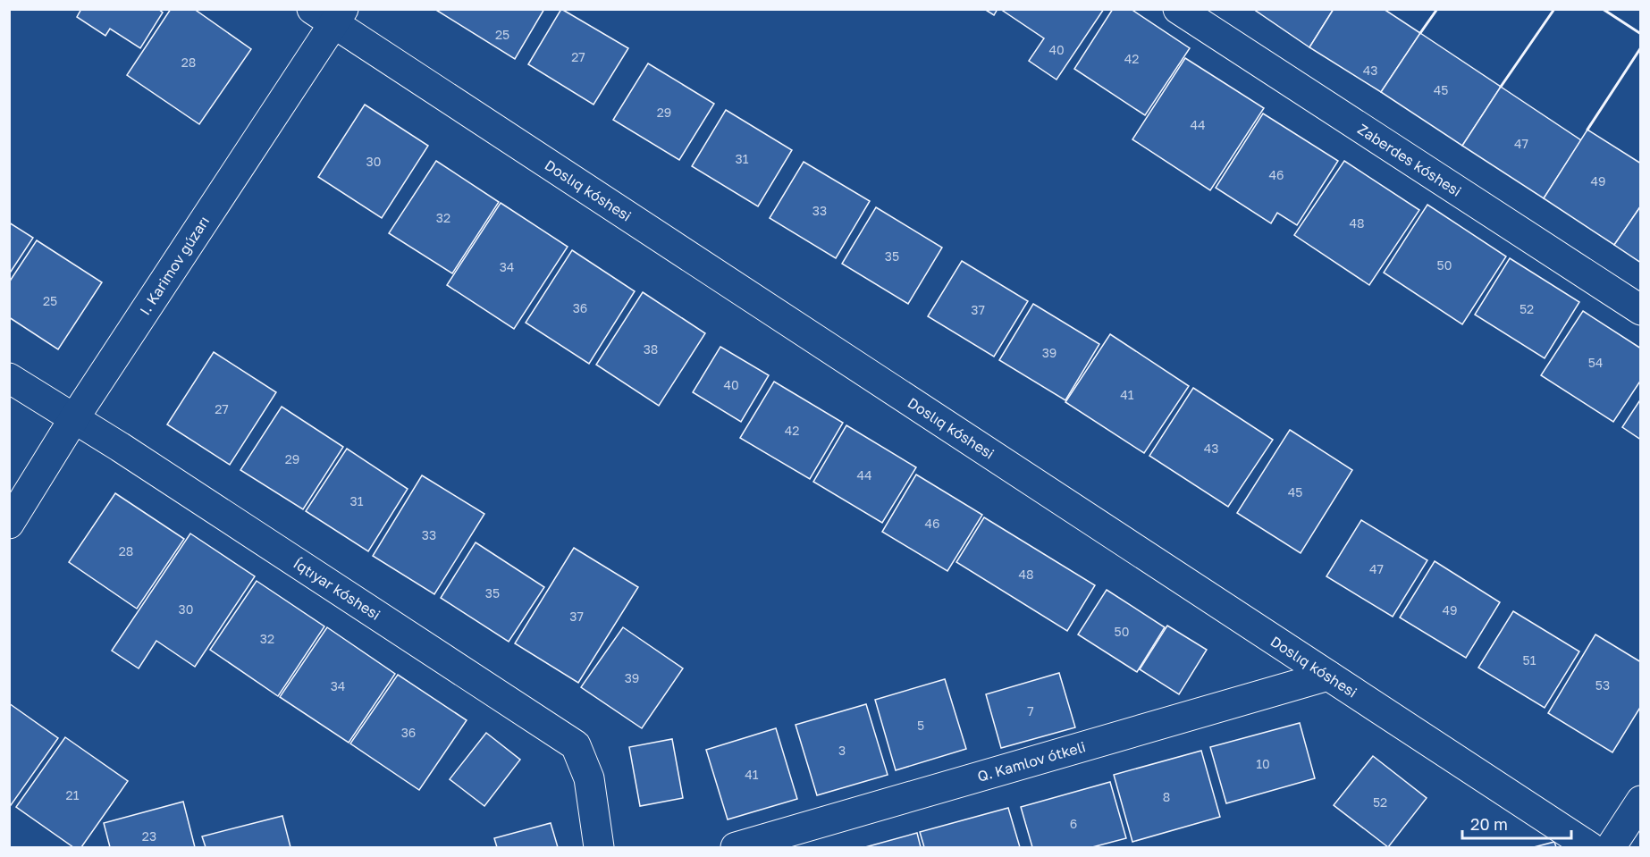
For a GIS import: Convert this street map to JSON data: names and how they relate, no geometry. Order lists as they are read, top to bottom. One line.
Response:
{"streets":{"street":["Zaberdes kóshesi","Doslıq kóshesi","I. Karimov gúzarı","Íqtıyar kóshesi","Q. Kamlov ótkeli"]},"crossings":[["Doslıq kóshesi","I. Karimov gúzarı"],["Doslıq kóshesi","Q. Kamlov ótkeli"],["I. Karimov gúzarı","Íqtıyar kóshesi"]],"house_numbers":["25","40","27","42","28","43","45","29","44","47","31","30","46","49","33","32","48","35","50","34","25","36","52","37","38","39","54","40","41","27","42","43","29","44","45","31","46","33","28","47","48","35","30","49","37","50","32","51","39","53","34","7","5","36","3","10","41","21","8","52","6","23"],"scale_bar":"20 m"}
